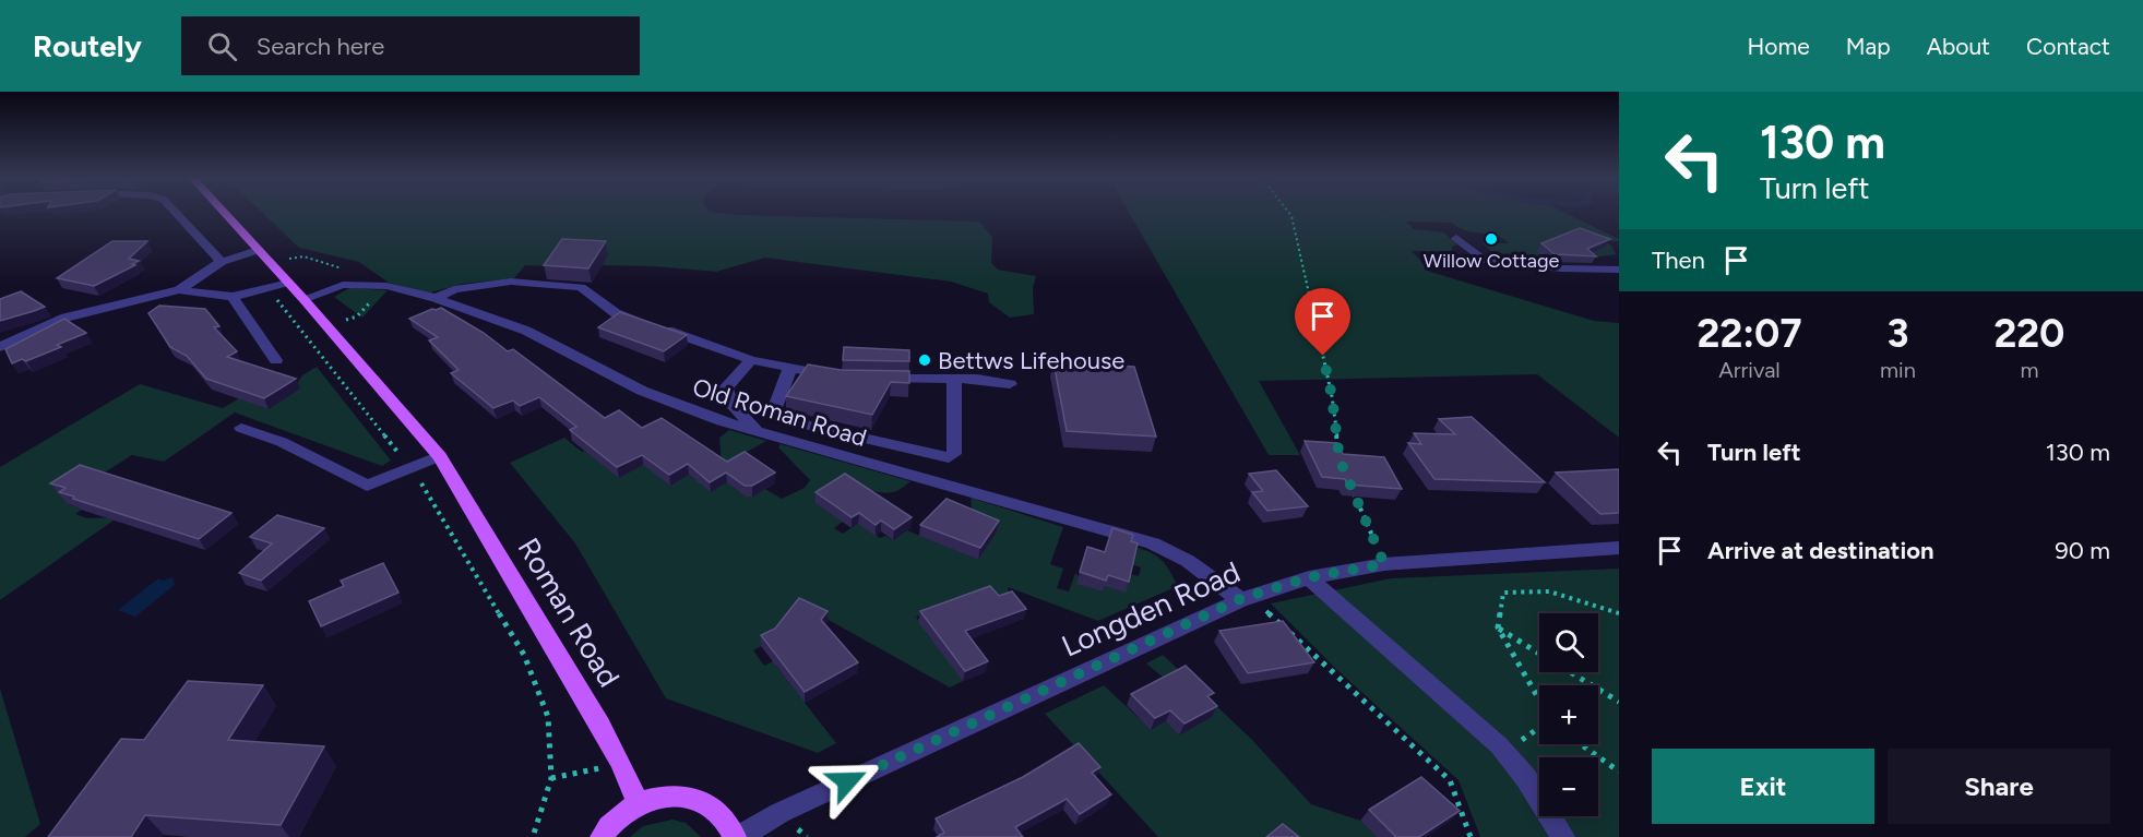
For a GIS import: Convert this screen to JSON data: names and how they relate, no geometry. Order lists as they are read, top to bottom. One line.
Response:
{"streets":{"main road":["Roman Road"],"street":["Old Roman Road","Longden Road"]},"crossings":[["Old Roman Road","Longden Road"],["Old Roman Road","Roman Road"]],"places":["Willow Cottage","Bettws Lifehouse"],"page":{"header":"Routely","search":"Search here","nav":["Home","Map","About","Contact"],"turn":["130 m","Turn left"],"then":"Then","eta":["22:07","Arrival","3","min","220","m"],"list":[{"name":"Turn left","value":"130 m"},{"name":"Arrive at destination","value":"90 m"}],"map_buttons":["+","−"],"buttons":["Exit","Share"]}}
